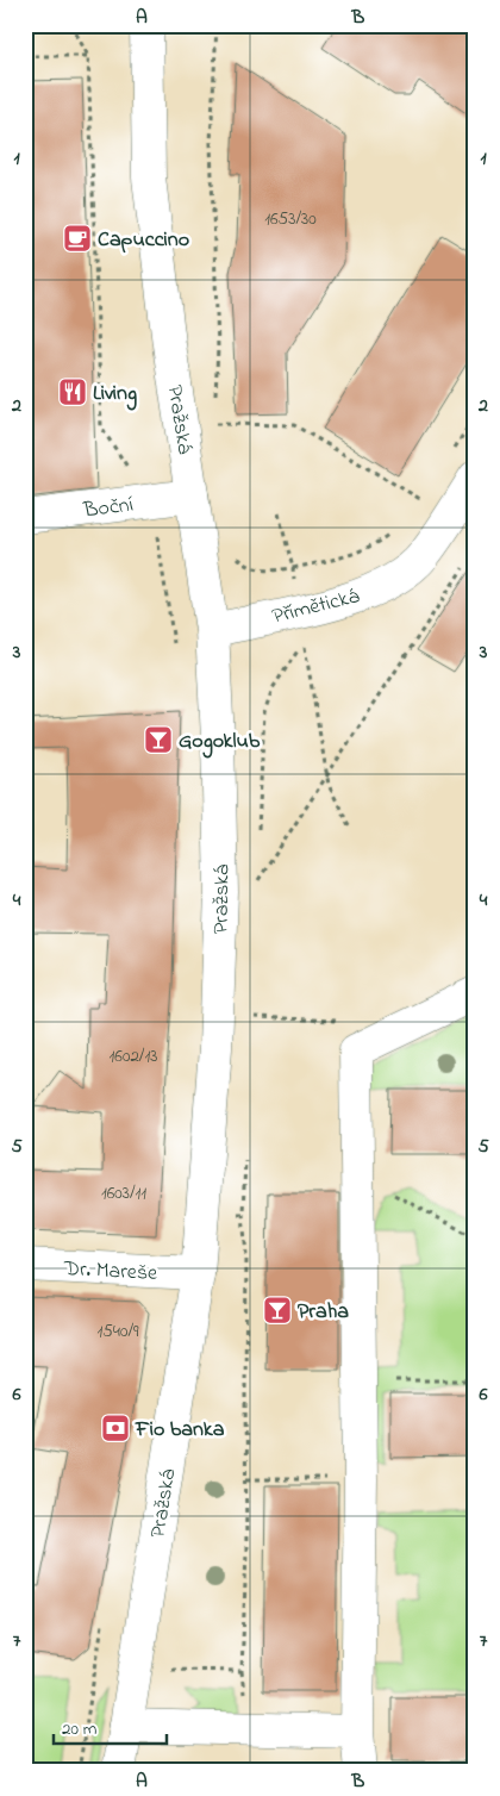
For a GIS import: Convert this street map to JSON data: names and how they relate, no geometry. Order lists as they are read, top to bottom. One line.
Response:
{"streets":{"main road":["Pražská","Boční","Přímětická","Dr. Mareše"]},"crossings":[["Pražská","Boční"],["Pražská","Přímětická"],["Pražská","Dr. Mareše"]],"places":{"cafe":["Capuccino"],"restaurant":["Living"],"bar":["Gogoklub","Praha"],"bank":["Fio banka"]},"house_numbers":["1653/30","1602/13","1603/11","1540/9"],"scale_bar":"20 m","grid":{"columns":["A","B"],"rows":["1","2","3","4","5","6","7"]}}
